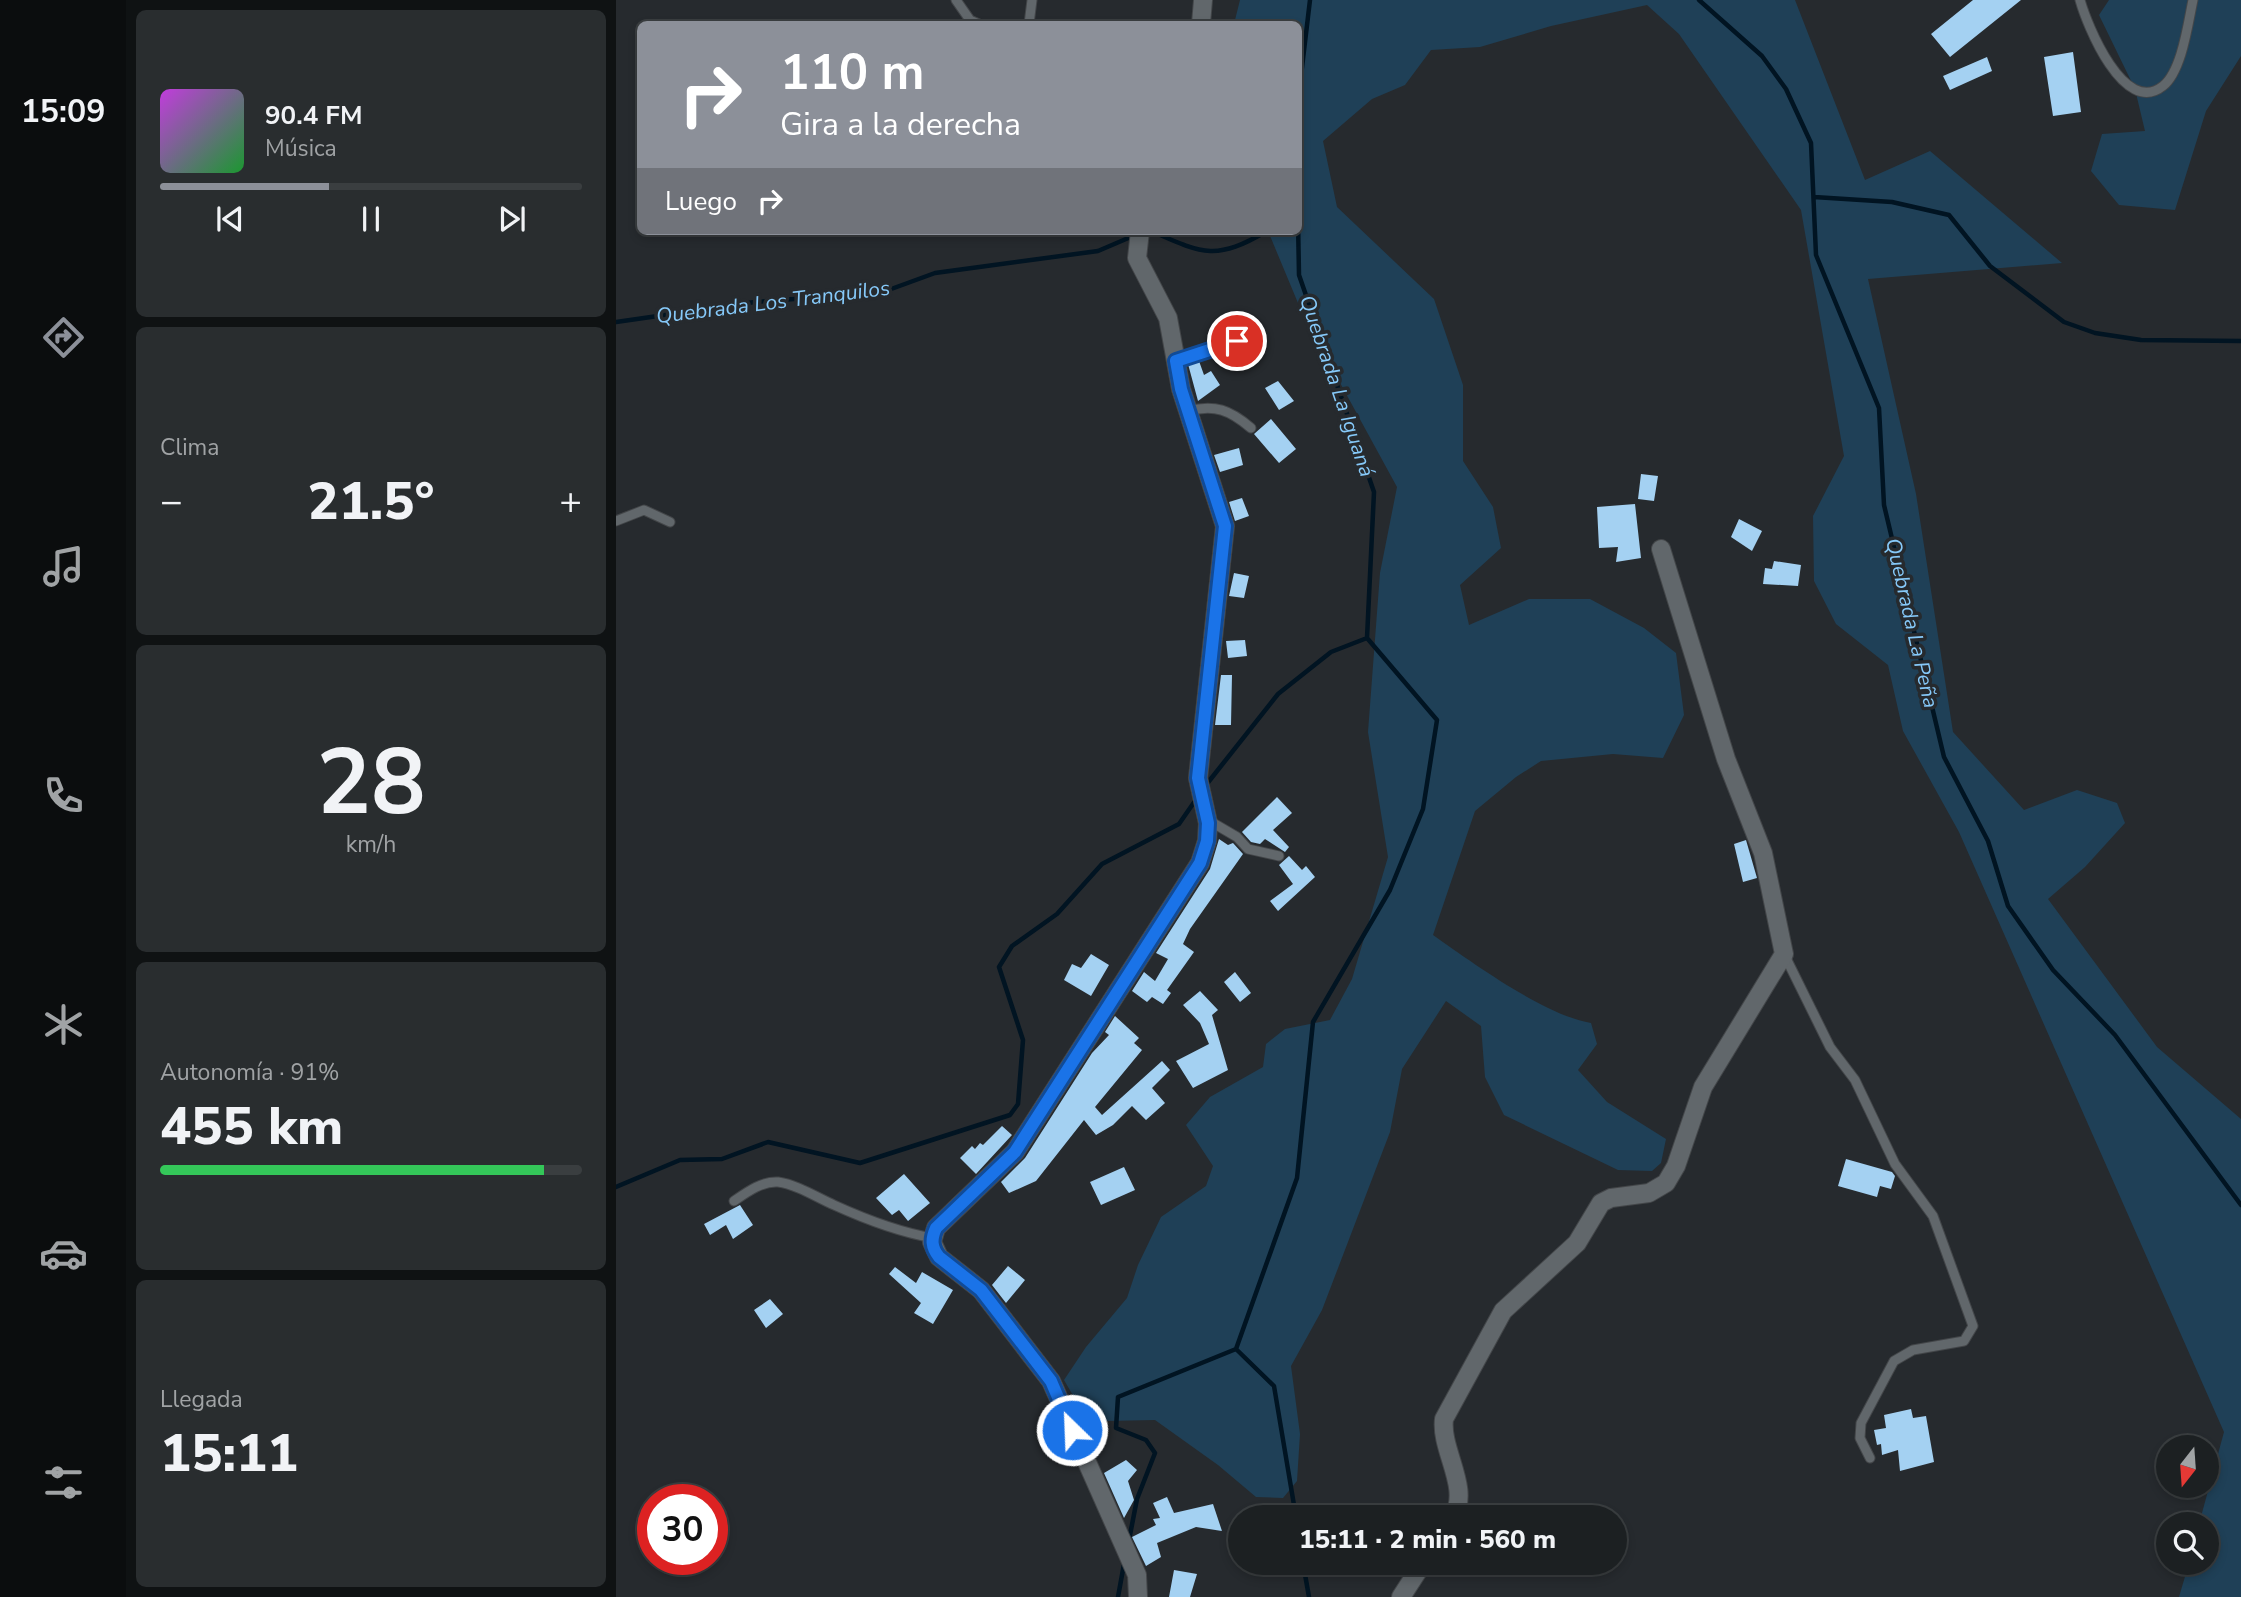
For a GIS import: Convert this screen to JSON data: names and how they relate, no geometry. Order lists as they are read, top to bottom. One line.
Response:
{"water":["Quebrada Los Tranquilos","Quebrada La Iguaná","Quebrada La Peña"],"north":"bottom","page":{"tabs":"15:09","turn":["110 m","Gira a la derecha"],"song":["90.4 FM","Música"],"then":"Luego","tile":["Clima",["28","km/h"],["Autonomía · 91%","455 km"],["Llegada","15:11"]],"heat":["−","21.5°","+"],"limit":"30","trip":"15:11 · 2 min · 560 m"}}
